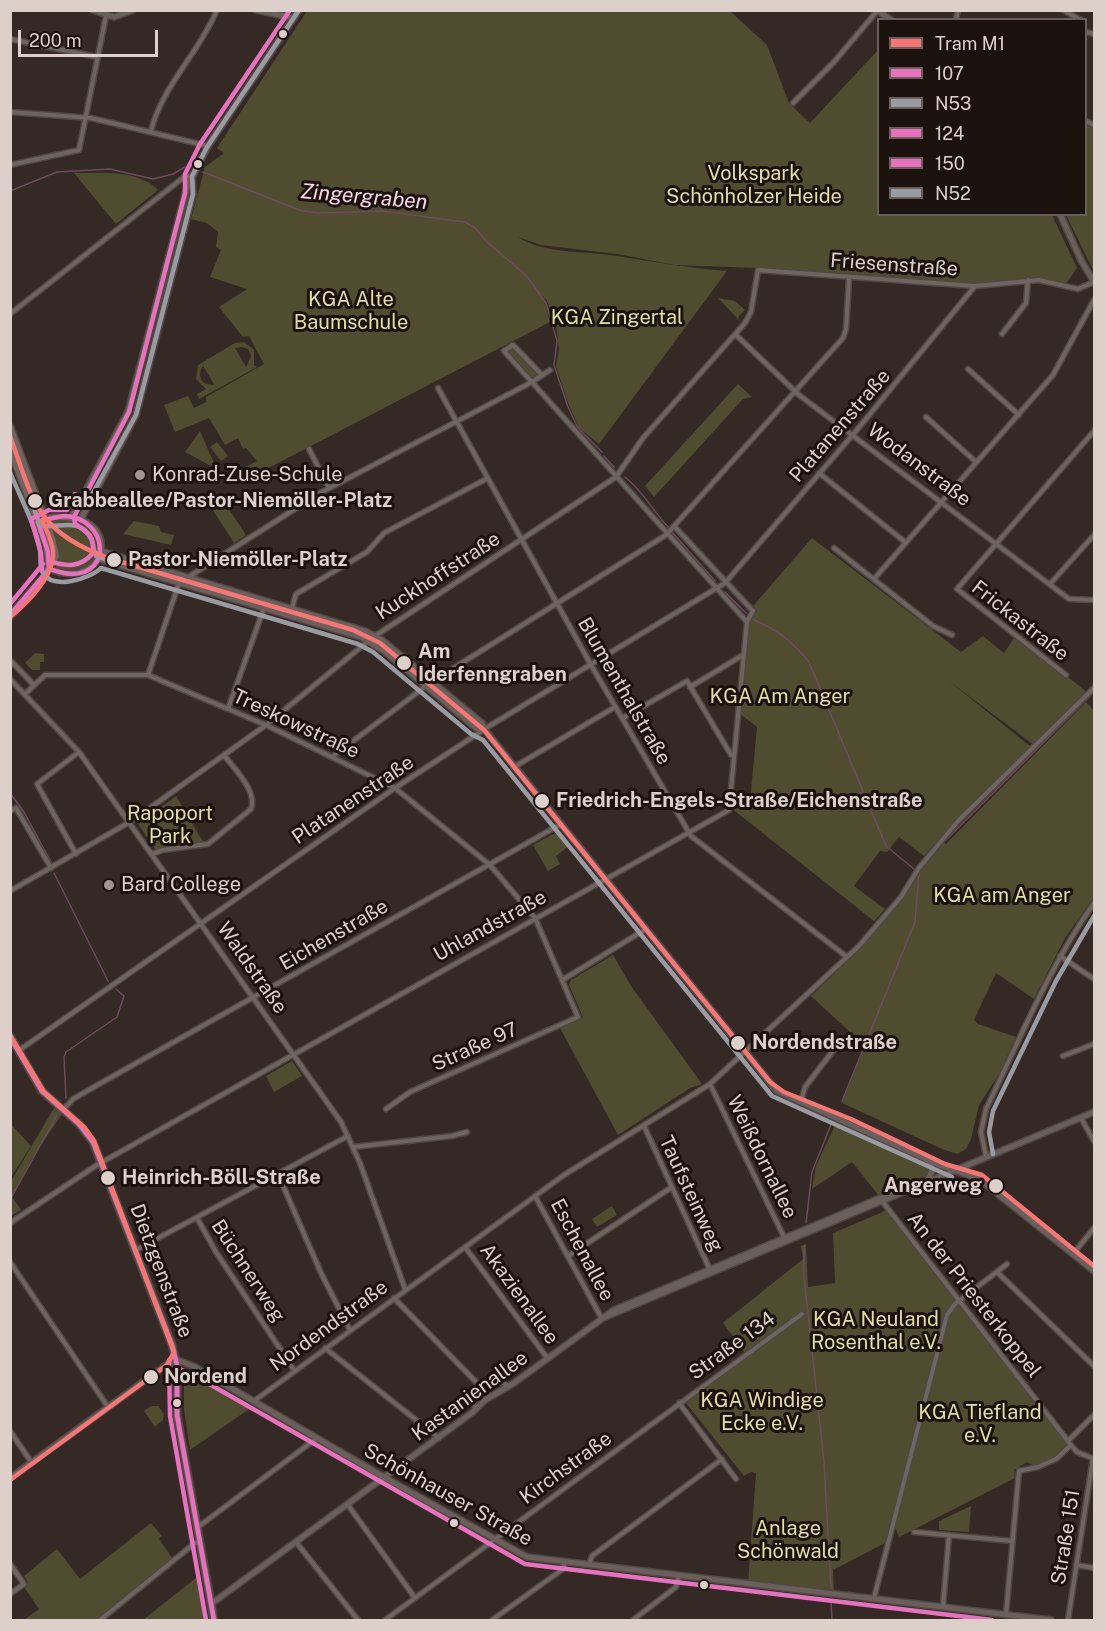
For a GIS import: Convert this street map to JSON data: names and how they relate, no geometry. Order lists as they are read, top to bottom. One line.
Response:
{"streets":{"main road":["Dietzgenstraße","Kastanienallee","Schönhauser Straße"],"street":["Friesenstraße","Platanenstraße","Wodanstraße","Kuckhoffstraße","Frickastraße","Blumenthalstraße","Treskowstraße","Uhlandstraße","Eichenstraße","Waldstraße","Straße 97","Weißdornallee","Taufsteinweg","Eschenallee","Büchnerweg","Akazienallee","An der Priesterkoppel","Nordendstraße","Straße 134","Kirchstraße","Straße 151"]},"crossings":[["Friesenstraße","Platanenstraße"],["Friesenstraße","Kuckhoffstraße"],["Platanenstraße","Wodanstraße"],["Platanenstraße","Blumenthalstraße"],["Platanenstraße","Treskowstraße"],["Platanenstraße","Waldstraße"],["Platanenstraße","Dietzgenstraße"],["Wodanstraße","Kuckhoffstraße"],["Wodanstraße","Frickastraße"],["Kuckhoffstraße","Blumenthalstraße"],["Kuckhoffstraße","Treskowstraße"],["Kuckhoffstraße","Waldstraße"],["Blumenthalstraße","Uhlandstraße"],["Blumenthalstraße","Nordendstraße"],["Treskowstraße","Uhlandstraße"],["Treskowstraße","Eichenstraße"],["Treskowstraße","Straße 97"],["Uhlandstraße","Waldstraße"],["Uhlandstraße","Dietzgenstraße"],["Eichenstraße","Waldstraße"],["Eichenstraße","Dietzgenstraße"],["Waldstraße","Nordendstraße"],["Weißdornallee","Nordendstraße"],["Weißdornallee","Kastanienallee"],["Taufsteinweg","Nordendstraße"],["Taufsteinweg","Kastanienallee"],["Eschenallee","Nordendstraße"],["Eschenallee","Kastanienallee"],["Dietzgenstraße","Kastanienallee"],["Dietzgenstraße","Schönhauser Straße"],["Büchnerweg","Nordendstraße"],["Akazienallee","Nordendstraße"],["Akazienallee","Kastanienallee"],["An der Priesterkoppel","Kastanienallee"],["An der Priesterkoppel","Straße 151"],["Nordendstraße","Schönhauser Straße"],["Straße 134","Kirchstraße"],["Kastanienallee","Schönhauser Straße"],["Kirchstraße","Schönhauser Straße"]],"water":["Zingergraben"],"parks":["Volkspark Schönholzer Heide","KGA Alte Baumschule","KGA Zingertal","KGA Am Anger","Rapoport Park","KGA am Anger","KGA Neuland Rosenthal e.V.","KGA Windige Ecke e.V.","KGA Tiefland e.V.","Anlage Schönwald"],"places":["Konrad-Zuse-Schule","Grabbeallee/Pastor-Niemöller-Platz","Pastor-Niemöller-Platz","Am Iderfenngraben","Friedrich-Engels-Straße/Eichenstraße","Bard College","Nordendstraße","Heinrich-Böll-Straße","Angerweg","Nordend"],"lines":["transit line 150","transit line N52","tram line M1","transit line N53","transit line 107","transit line 124"],"legend":["Tram M1","107","N53","124","150","N52"],"scale_bar":"200 m"}
